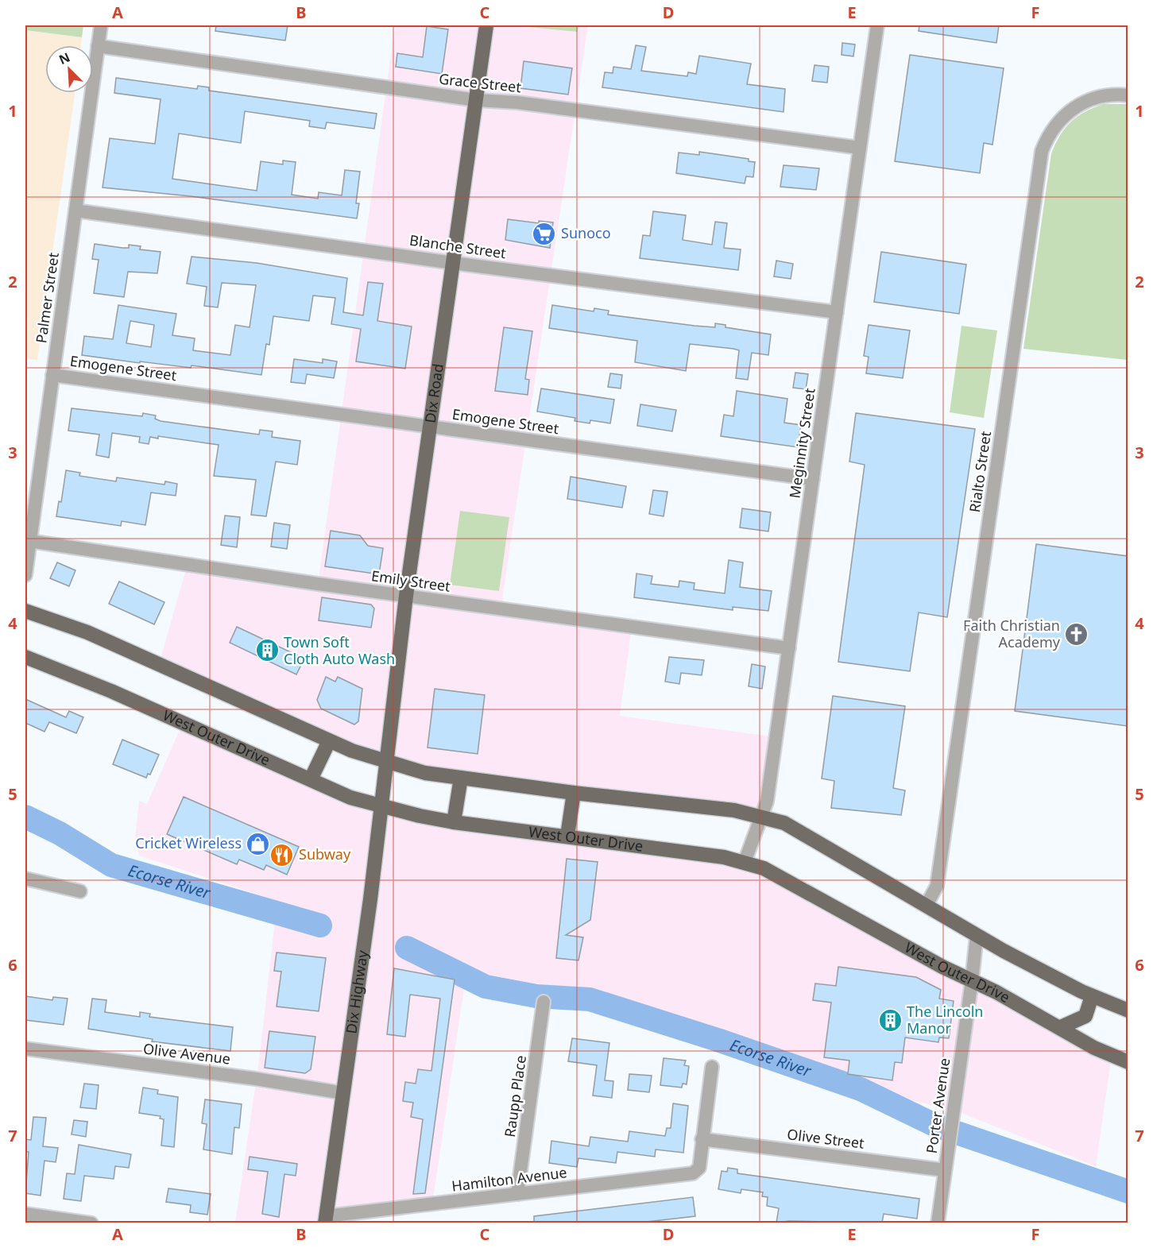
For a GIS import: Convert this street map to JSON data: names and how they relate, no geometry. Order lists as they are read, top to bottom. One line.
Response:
{"streets":{"main road":["Dix Road","West Outer Drive","Dix Highway"],"street":["Grace Street","Blanche Street","Palmer Street","Emogene Street","Meginnity Street","Rialto Street","Emily Street","Olive Avenue","Raupp Place","Porter Avenue","Olive Street","Hamilton Avenue"]},"crossings":[["Grace Street","Palmer Street"],["Grace Street","Dix Road"],["Grace Street","Meginnity Street"],["Blanche Street","Palmer Street"],["Blanche Street","Dix Road"],["Blanche Street","Meginnity Street"],["Palmer Street","Emogene Street"],["Palmer Street","Emily Street"],["Emogene Street","Dix Road"],["Emogene Street","Meginnity Street"],["Dix Road","Emily Street"],["Dix Road","Dix Highway"],["Meginnity Street","Emily Street"],["Meginnity Street","West Outer Drive"],["West Outer Drive","Dix Highway"],["West Outer Drive","Porter Avenue"],["Dix Highway","Olive Avenue"],["Dix Highway","Hamilton Avenue"],["Raupp Place","Hamilton Avenue"],["Porter Avenue","Olive Street"],["Olive Street","Hamilton Avenue"]],"water":["Ecorse River"],"places":{"supermarket":["Sunoco"],"church":["Faith Christian Academy"],"building":["Town Soft Cloth Auto Wash","The Lincoln Manor"],"shop":["Cricket Wireless"],"restaurant":["Subway"]},"north":"top left","grid":{"columns":["A","B","C","D","E","F"],"rows":["1","2","3","4","5","6","7"]}}
